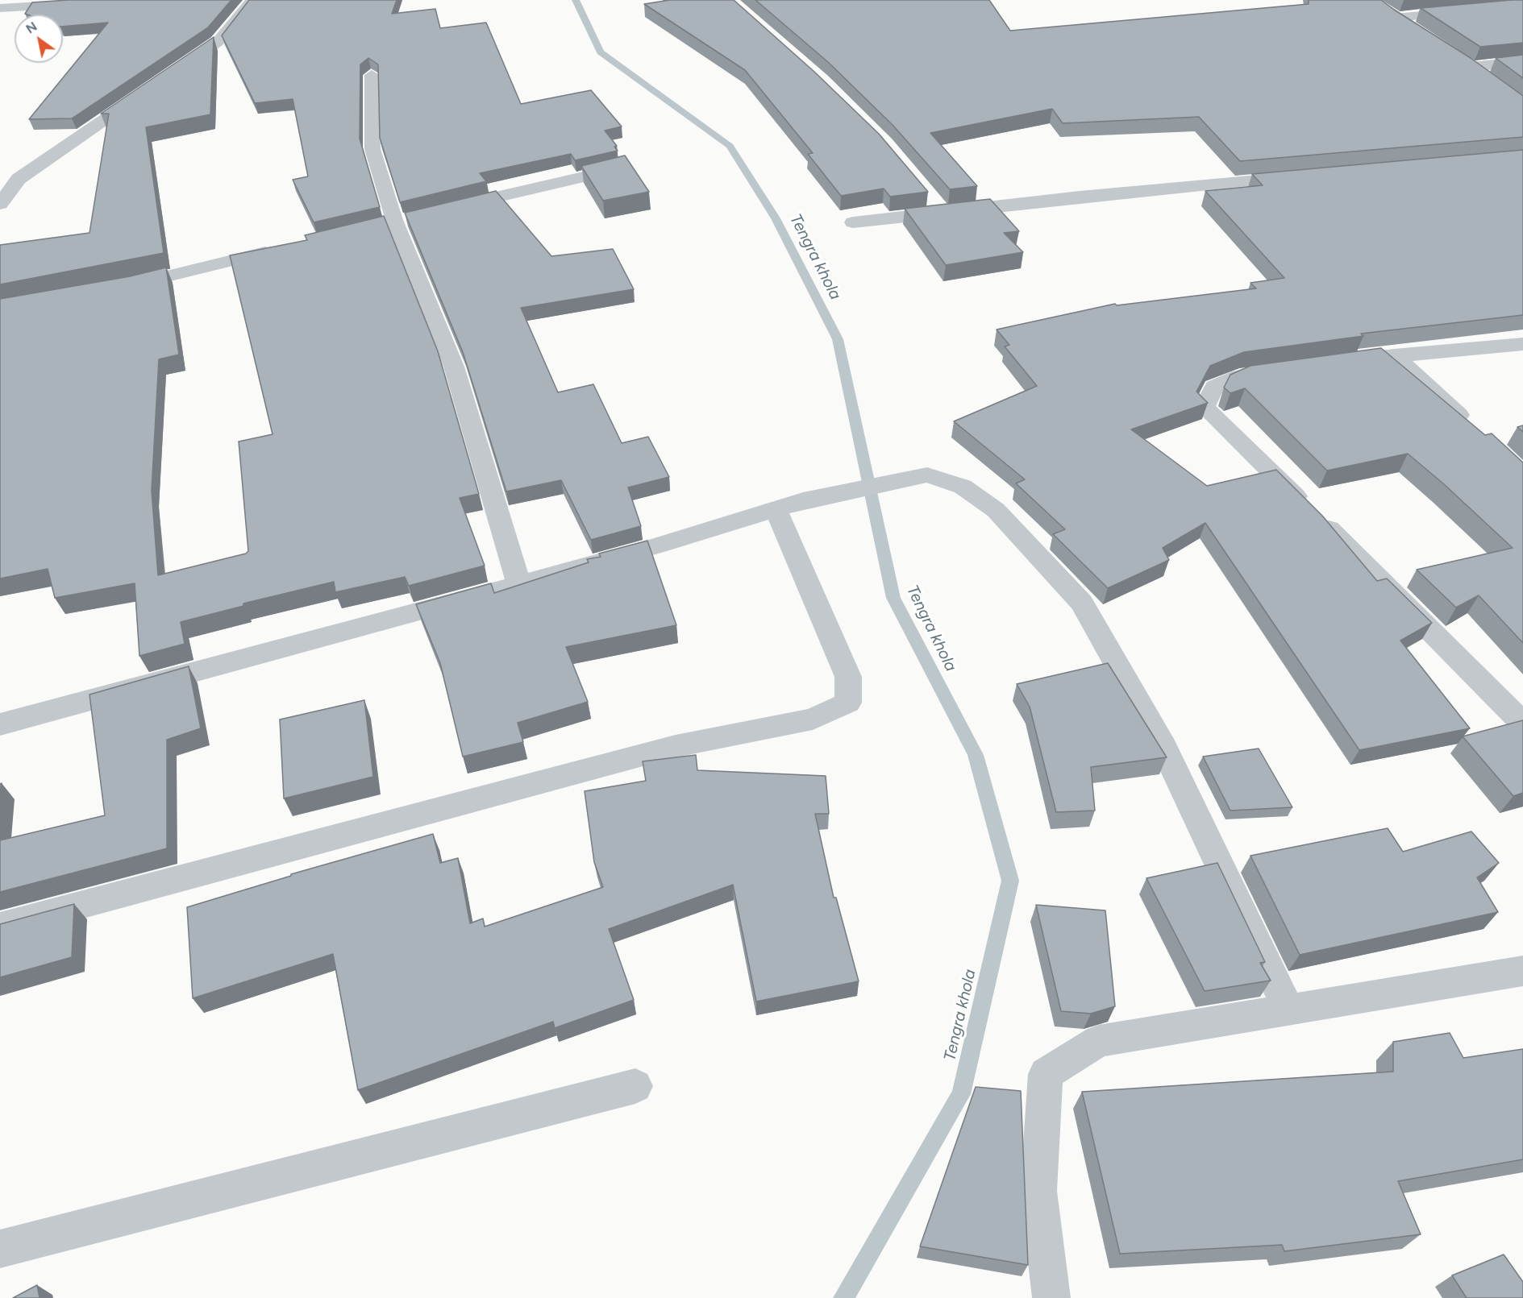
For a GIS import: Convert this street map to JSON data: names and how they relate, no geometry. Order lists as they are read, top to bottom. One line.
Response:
{"water":["Tengra khola"],"north":"top left"}
